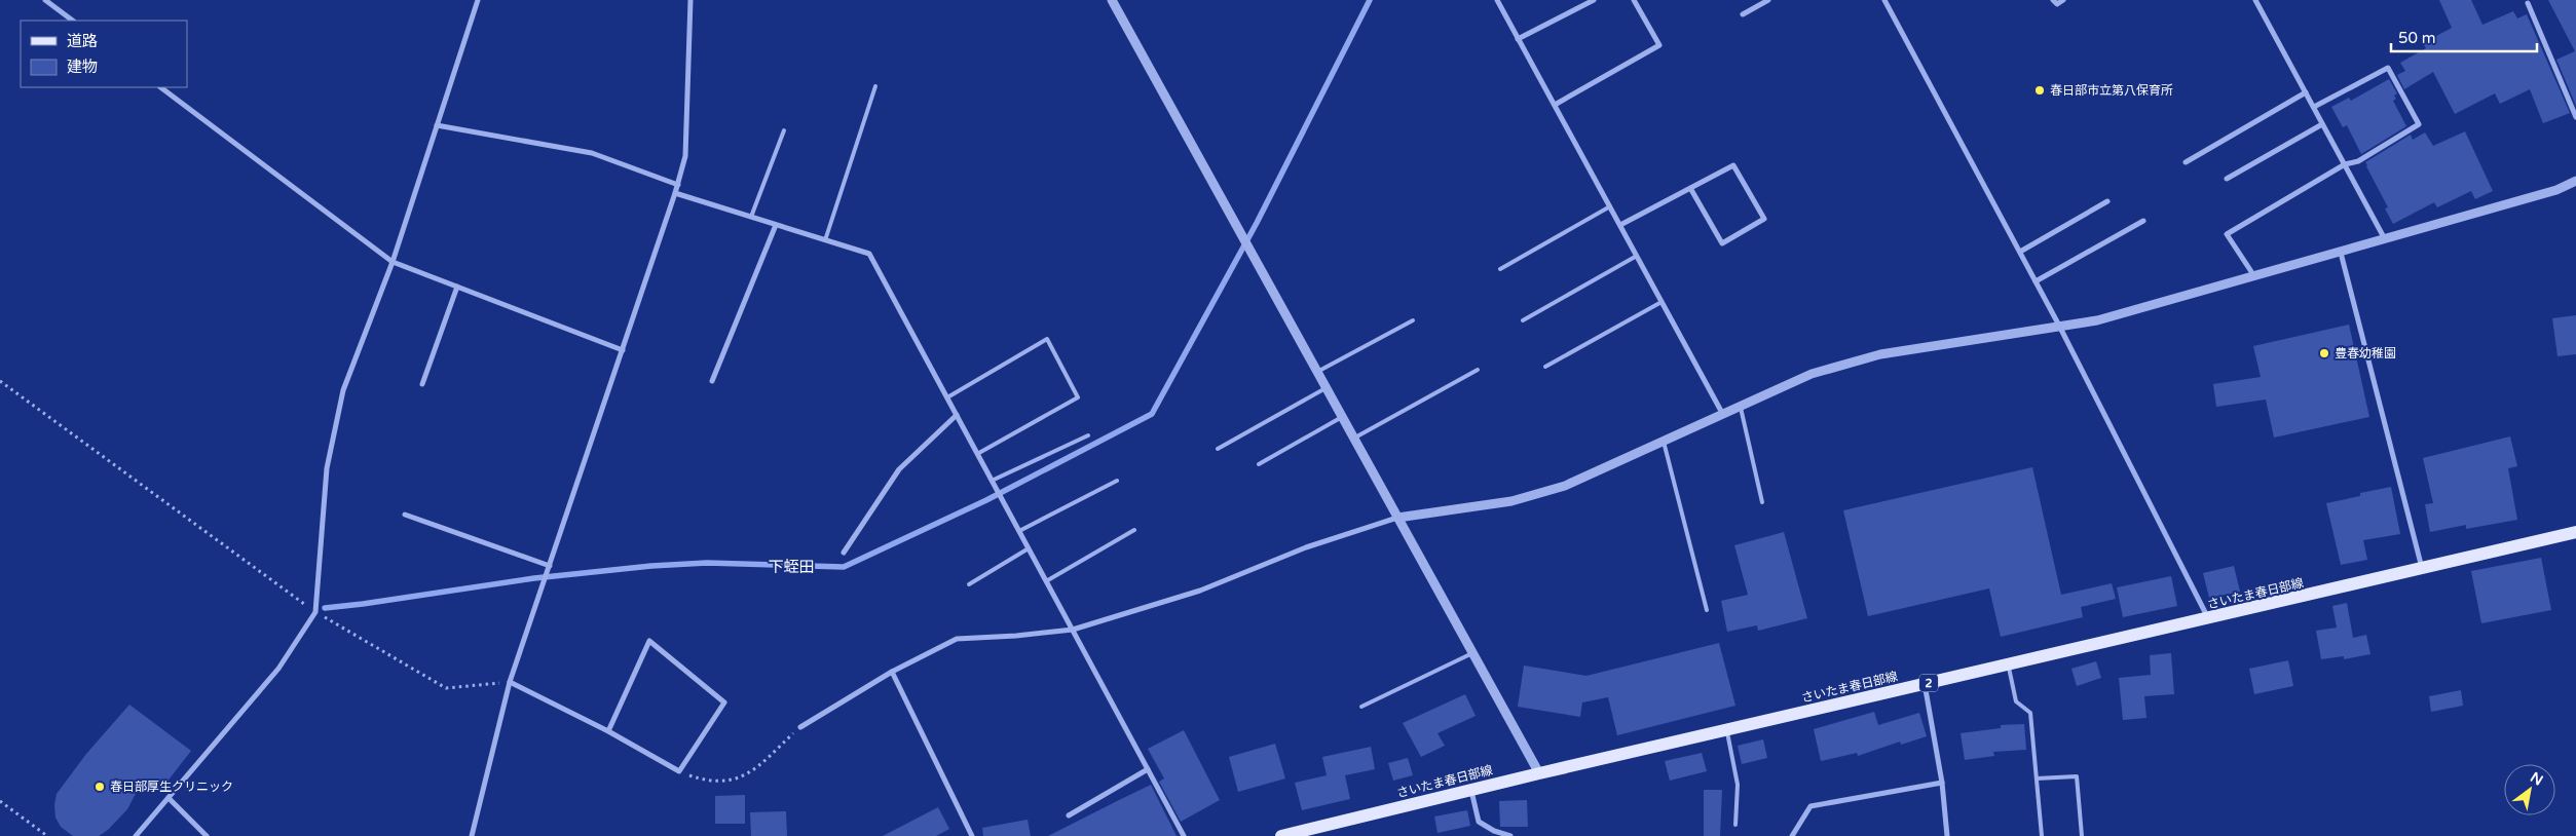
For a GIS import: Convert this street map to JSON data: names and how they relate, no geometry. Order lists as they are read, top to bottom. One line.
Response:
{"streets":{"main road":["さいたま春日部線","2"]},"districts":["下蛭田"],"places":["春日部市立第八保育所","豊春幼稚園","春日部厚生クリニック"],"legend":["道路","建物"],"scale_bar":"50 m","north":"top right"}
